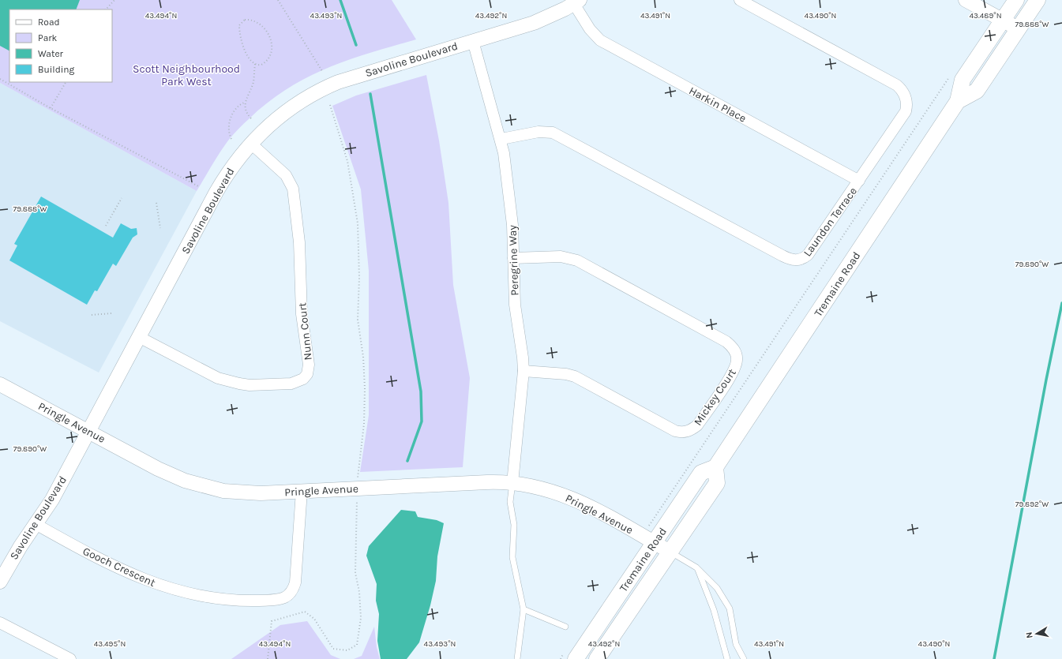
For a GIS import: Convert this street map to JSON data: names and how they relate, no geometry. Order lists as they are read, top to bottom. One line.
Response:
{"streets":{"main road":["Tremaine Road"],"street":["Savoline Boulevard","Harkin Place","Laundon Terrace","Peregrine Way","Nunn Court","Mickey Court","Pringle Avenue","Gooch Crescent"]},"crossings":[["Savoline Boulevard","Harkin Place"],["Savoline Boulevard","Peregrine Way"],["Savoline Boulevard","Nunn Court"],["Savoline Boulevard","Pringle Avenue"],["Savoline Boulevard","Gooch Crescent"],["Harkin Place","Laundon Terrace"],["Laundon Terrace","Peregrine Way"],["Peregrine Way","Mickey Court"],["Peregrine Way","Pringle Avenue"],["Tremaine Road","Pringle Avenue"],["Pringle Avenue","Gooch Crescent"]],"parks":["Scott Neighbourhood Park West"],"legend":["Road","Park","Water","Building"],"north":"left","coordinates":["43.494°N","43.493°N","43.492°N","43.491°N","43.490°N","43.489°N","79.888°W","79.890°W","79.892°W","43.495°N"]}
